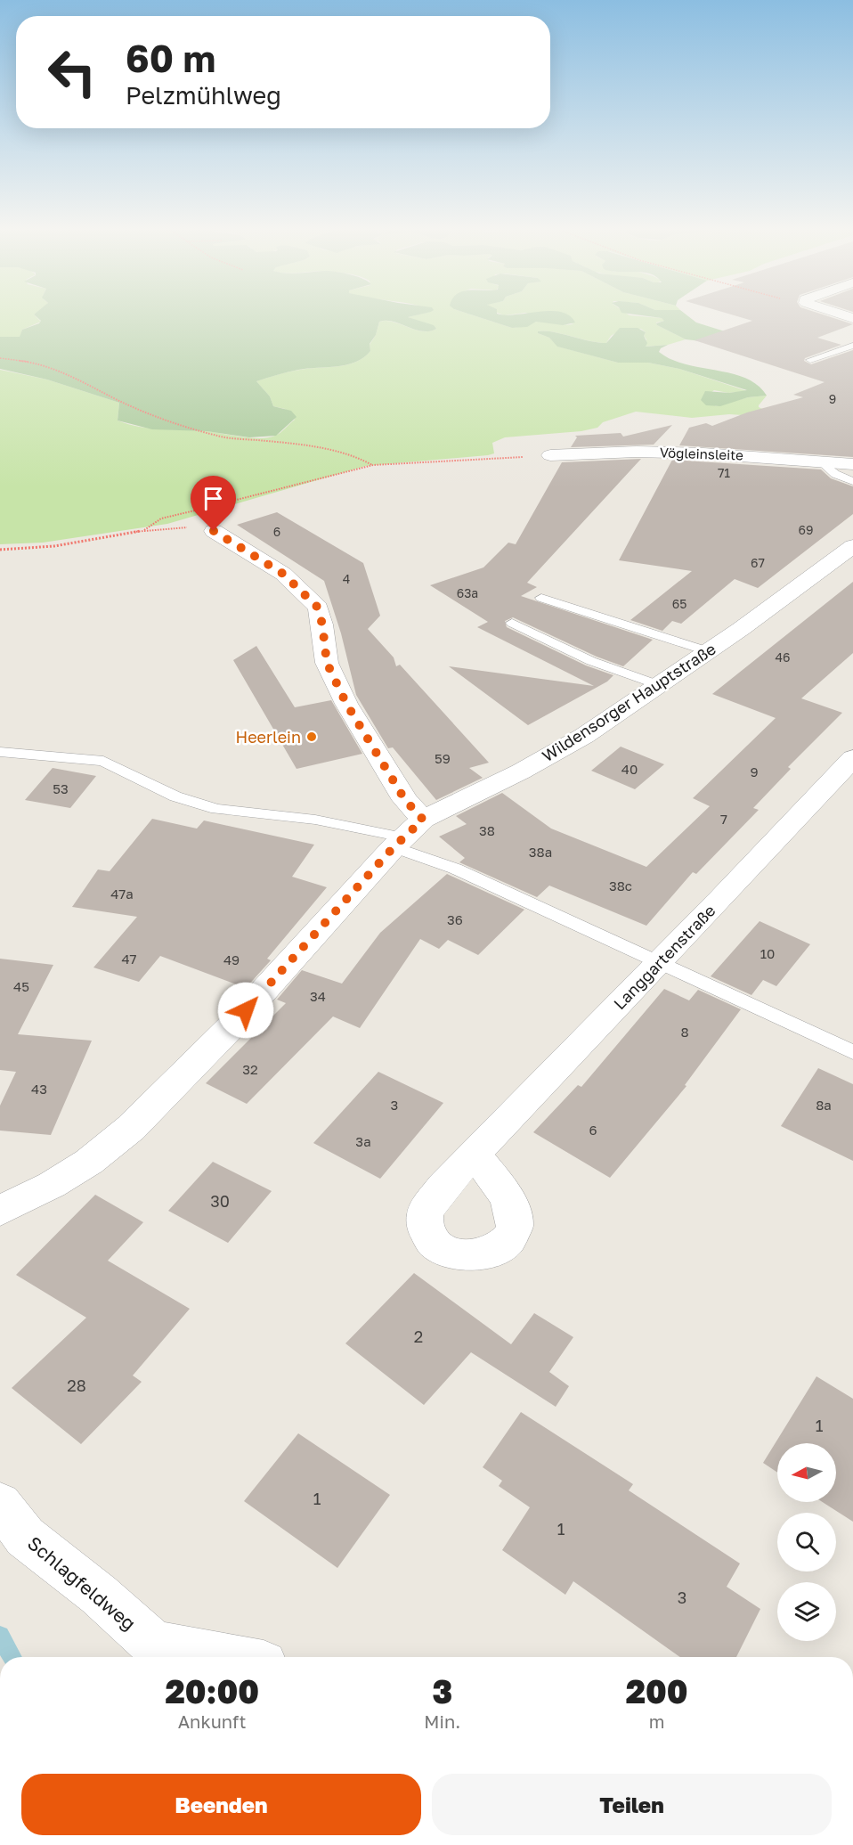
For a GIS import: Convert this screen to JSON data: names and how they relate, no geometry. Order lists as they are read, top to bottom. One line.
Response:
{"streets":{"street":["Vögleinsleite","Wildensorger Hauptstraße","Langgartenstraße","Schlagfeldweg"]},"places":["Heerlein"],"house_numbers":["9","71","69","6","67","4","63a","65","46","59","40","9","53","7","38","38a","38c","47a","36","10","47","49","45","34","8","32","43","3","8a","6","3a","30","2","28","1","1","1","3"],"north":"left","page":{"turn":["60 m","Pelzmühlweg"],"eta":["20:00","Ankunft","3","Min.","200","m"],"buttons":["Beenden","Teilen"]}}
